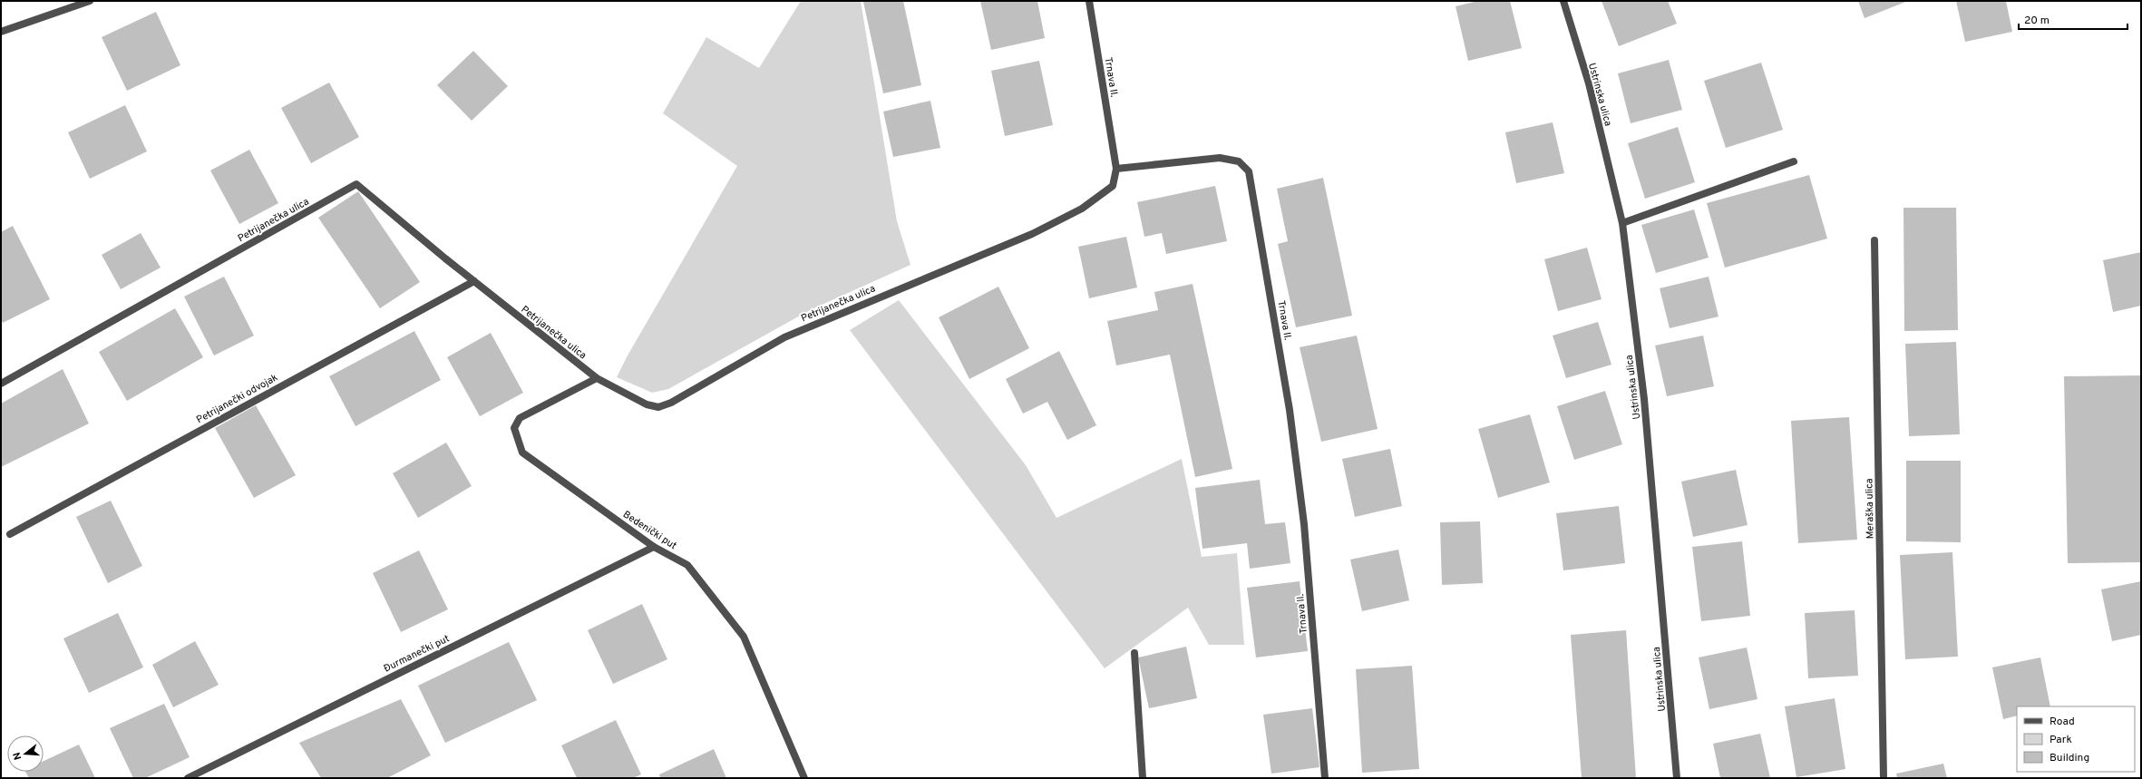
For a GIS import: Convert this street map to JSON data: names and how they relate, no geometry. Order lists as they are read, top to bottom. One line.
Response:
{"streets":{"street":["Trnava II.","Ustrinska ulica","Petrijanečka ulica","Petrijanečki odvojak","Meraška ulica","Bedenički put","Đurmanečki put"]},"crossings":[["Trnava II.","Petrijanečka ulica"],["Petrijanečka ulica","Petrijanečki odvojak"],["Petrijanečka ulica","Bedenički put"],["Bedenički put","Đurmanečki put"]],"legend":["Road","Park","Building"],"scale_bar":"20 m","north":"left"}
